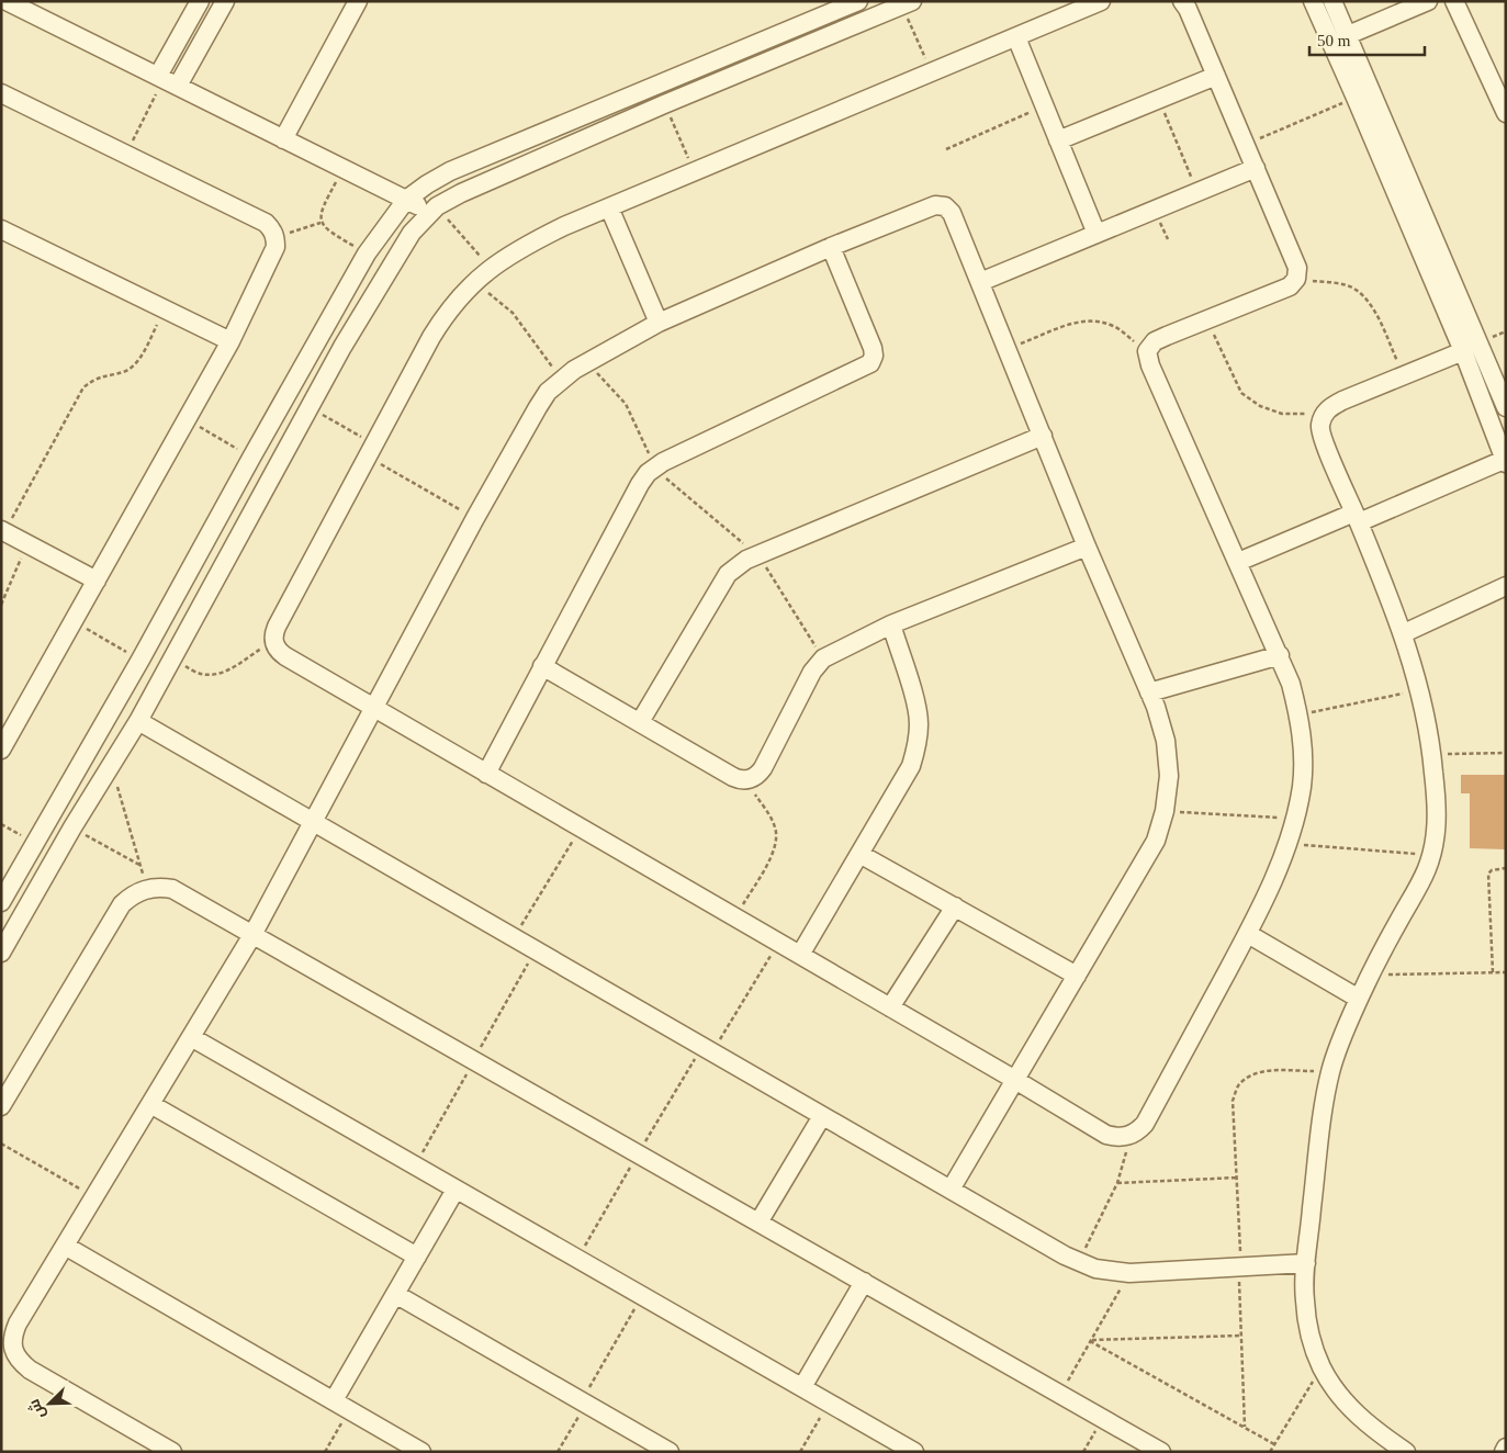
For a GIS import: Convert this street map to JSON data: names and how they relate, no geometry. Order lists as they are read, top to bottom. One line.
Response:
{"scale_bar":"50 m","north":"bottom left"}
